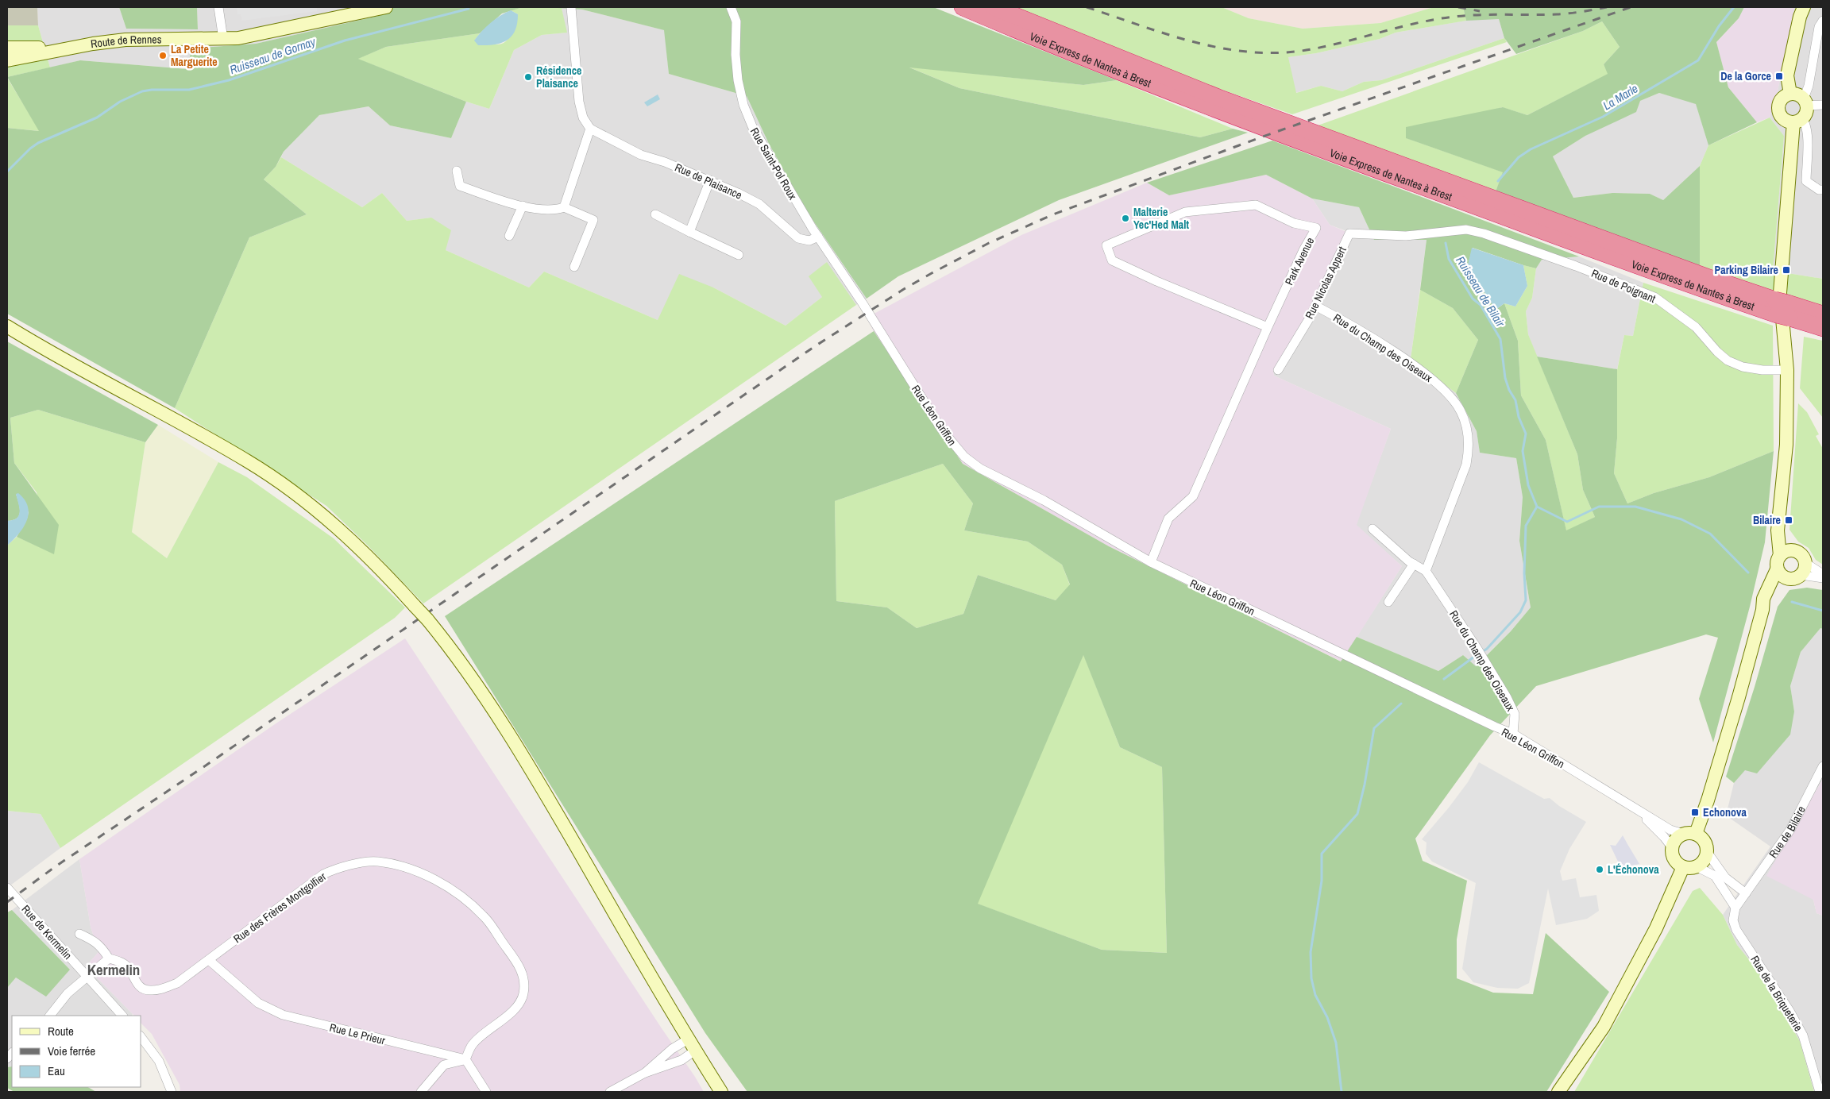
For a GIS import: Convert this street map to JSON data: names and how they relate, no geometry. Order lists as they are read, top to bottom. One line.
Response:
{"streets":{"highway":["Voie Express de Nantes à Brest"],"main road":["Route de Rennes"],"street":["Rue Saint-Pol Roux","Rue de Plaisance","Park Avenue","Rue Nicolas Appert","Rue de Poignant","Rue du Champ des Oiseaux","Rue Léon Griffon","Rue de Bilaire","Rue des Frères Montgolfier","Rue de Kermelin","Rue de la Briqueterie","Rue Le Prieur"]},"crossings":[["Rue Saint-Pol Roux","Rue de Plaisance"],["Rue Saint-Pol Roux","Rue Léon Griffon"],["Rue Nicolas Appert","Rue de Poignant"],["Rue Nicolas Appert","Rue du Champ des Oiseaux"],["Rue du Champ des Oiseaux","Rue Léon Griffon"],["Rue de Bilaire","Rue de la Briqueterie"],["Rue des Frères Montgolfier","Rue Le Prieur"]],"districts":["Kermelin"],"water":["Ruisseau de Gornay","La Marle","Ruisseau de Bilair"],"places":{"other":["La Petite Marguerite","Résidence Plaisance","Malterie Yec'Hed Malt","L'Échonova"],"transit":["De la Gorce","Parking Bilaire","Bilaire","Echonova"]},"legend":["Route","Voie ferrée","Eau"]}
